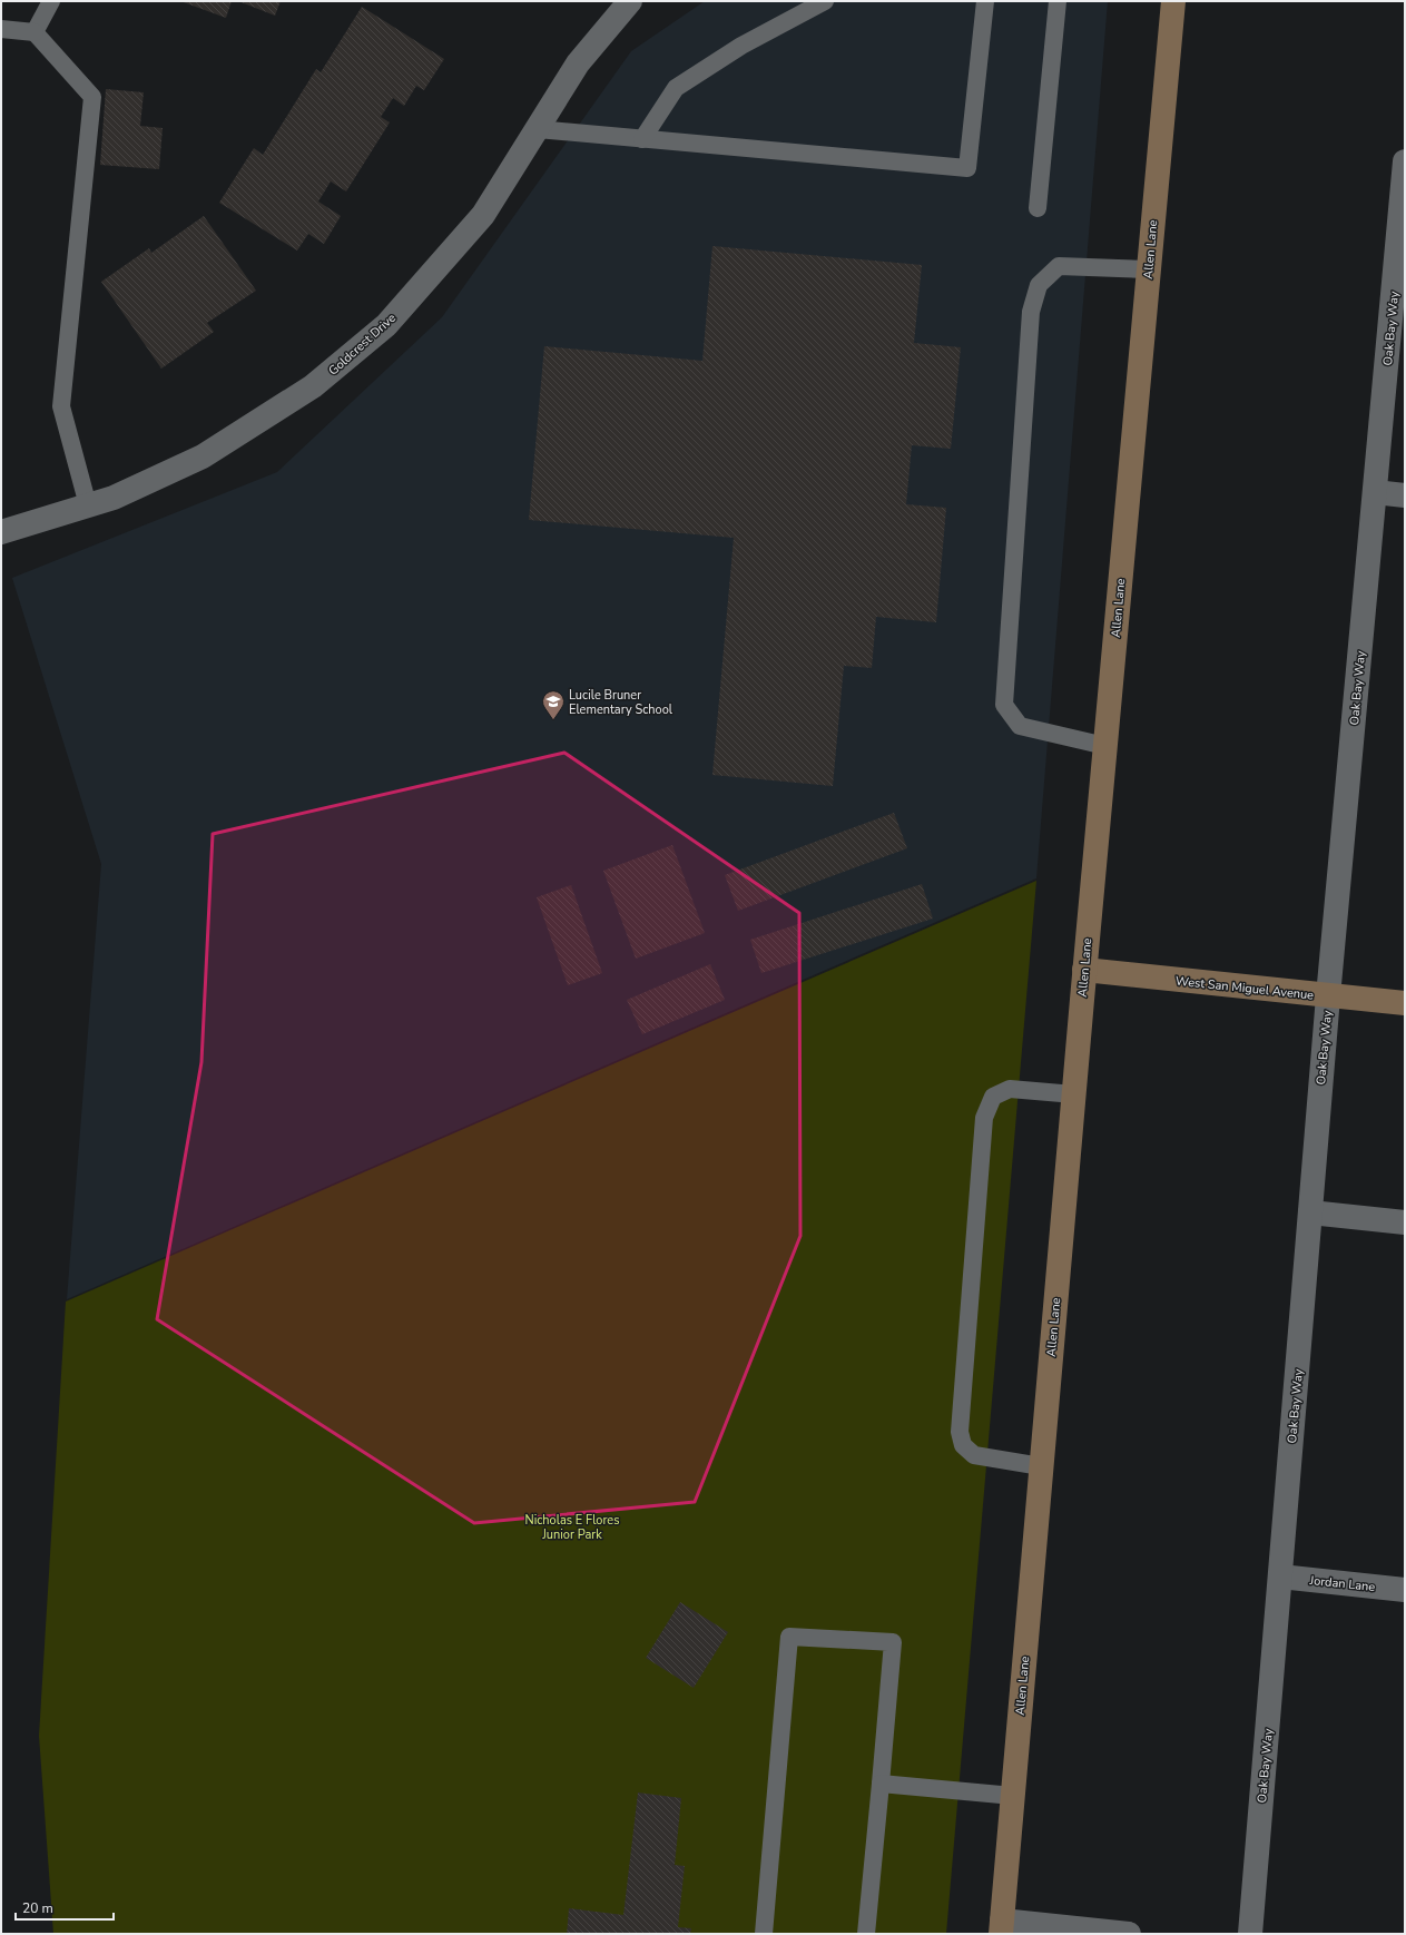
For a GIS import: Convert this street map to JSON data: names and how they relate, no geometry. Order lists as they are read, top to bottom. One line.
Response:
{"streets":{"main road":["Allen Lane","West San Miguel Avenue"],"street":["Oak Bay Way","Goldcrest Drive","Jordan Lane"]},"crossings":[["Allen Lane","West San Miguel Avenue"],["Oak Bay Way","West San Miguel Avenue"],["Oak Bay Way","Jordan Lane"]],"parks":["Nicholas E Flores Junior Park"],"places":{"school or university":["Lucile Bruner Elementary School"]},"scale_bar":"20 m"}
